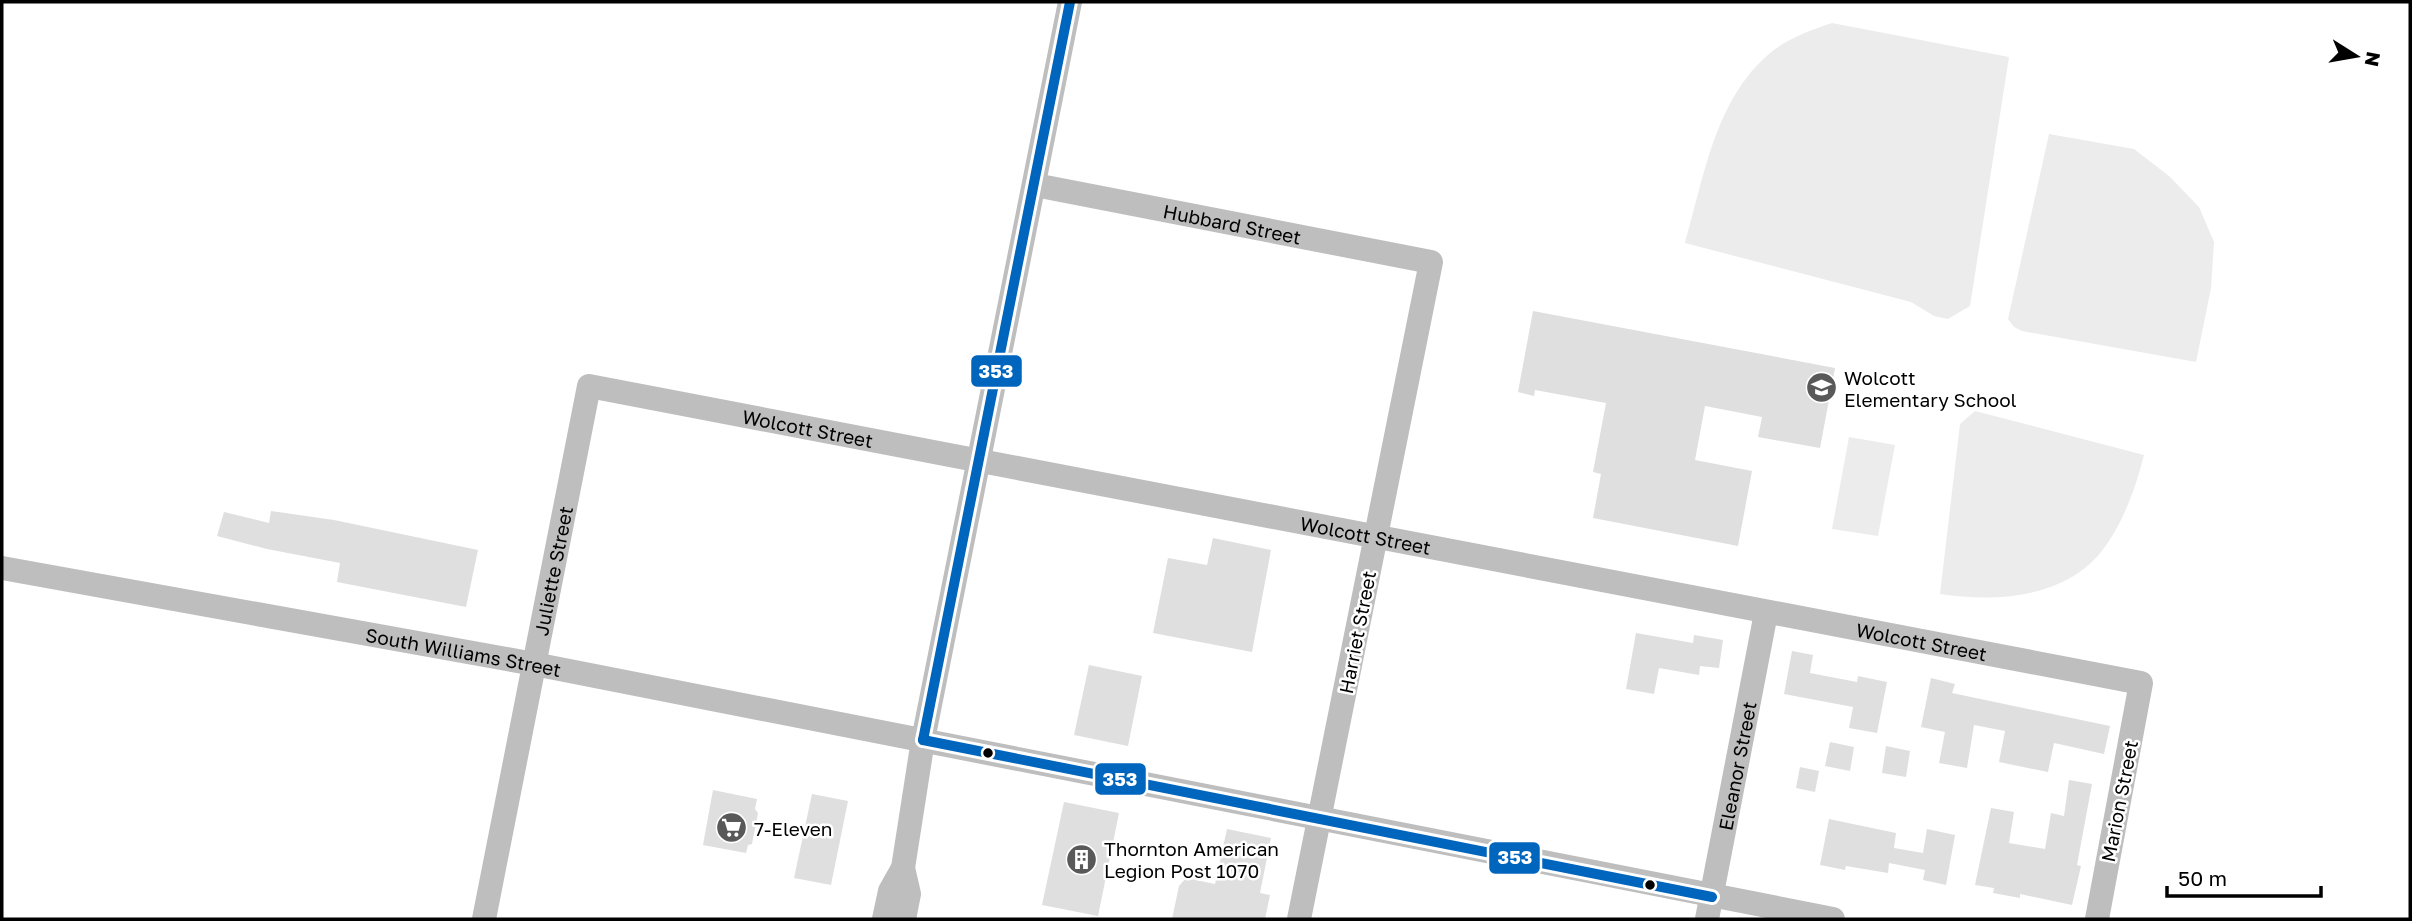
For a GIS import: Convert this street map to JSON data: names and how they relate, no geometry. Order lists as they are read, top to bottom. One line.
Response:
{"streets":{"street":["Hubbard Street","Wolcott Street","Juliette Street","Harriet Street","South Williams Street","Eleanor Street","Marion Street"]},"crossings":[["Hubbard Street","Harriet Street"],["Wolcott Street","Juliette Street"],["Wolcott Street","Harriet Street"],["Wolcott Street","Eleanor Street"],["Wolcott Street","Marion Street"],["Juliette Street","South Williams Street"],["Harriet Street","South Williams Street"],["South Williams Street","Eleanor Street"]],"places":{"school or university":["Wolcott Elementary School"],"supermarket":["7-Eleven"],"building":["Thornton American Legion Post 1070"]},"lines":["transit line 353"],"scale_bar":"50 m","north":"right"}
